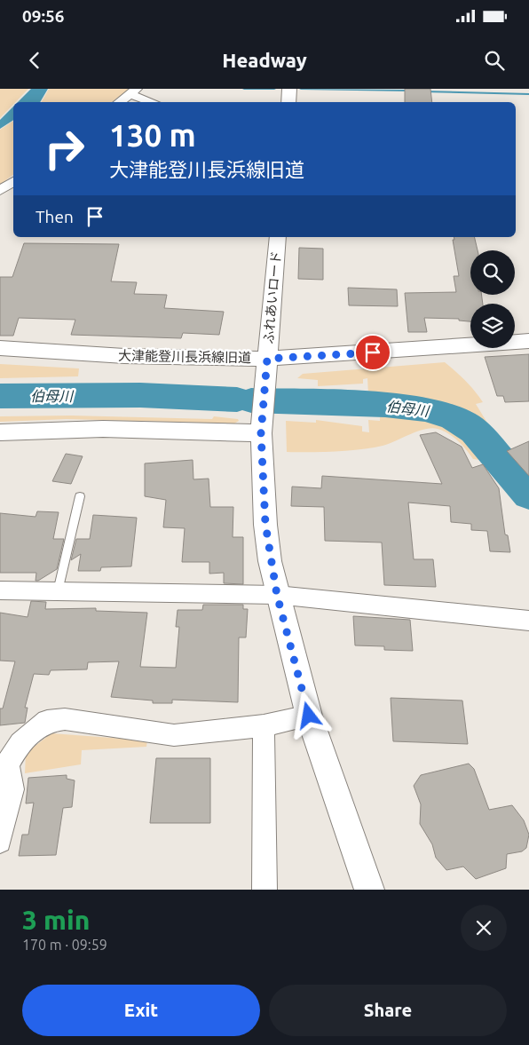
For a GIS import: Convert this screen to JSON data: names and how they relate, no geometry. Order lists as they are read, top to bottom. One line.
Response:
{"streets":{"street":["ふれあいロード","大津能登川長浜線旧道"]},"crossings":[["ふれあいロード","大津能登川長浜線旧道"]],"water":["伯母川"],"page":{"status":"09:56","header":"Headway","turn":["130 m","大津能登川長浜線旧道"],"then":"Then","heading":["3 min","170 m · 09:59"],"buttons":["Exit","Share"]}}
